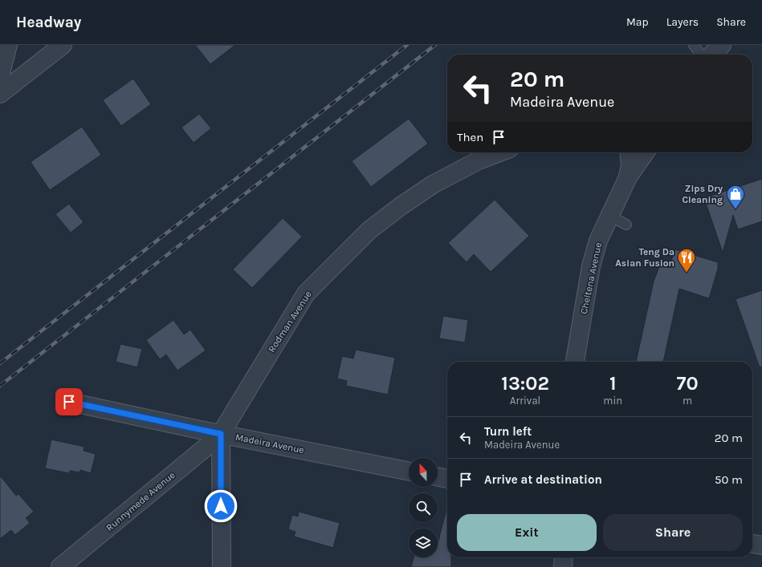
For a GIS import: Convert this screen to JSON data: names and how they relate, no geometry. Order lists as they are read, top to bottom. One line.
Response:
{"streets":{"street":["Cheltena Avenue","Rodman Avenue","Madeira Avenue","Runnymede Avenue"]},"crossings":[["Rodman Avenue","Madeira Avenue"],["Rodman Avenue","Runnymede Avenue"],["Madeira Avenue","Runnymede Avenue"]],"places":{"shop":["Zips Dry Cleaning"],"restaurant":["Teng Da Asian Fusion"]},"north":"top","page":{"header":"Headway","nav":["Map","Layers","Share"],"turn":["20 m","Madeira Avenue"],"then":"Then","eta":["13:02","Arrival","1","min","70","m"],"list":[{"name":"Turn left","note":"Madeira Avenue","value":"20 m"},{"name":"Arrive at destination","value":"50 m"}],"buttons":["Exit","Share"]}}
